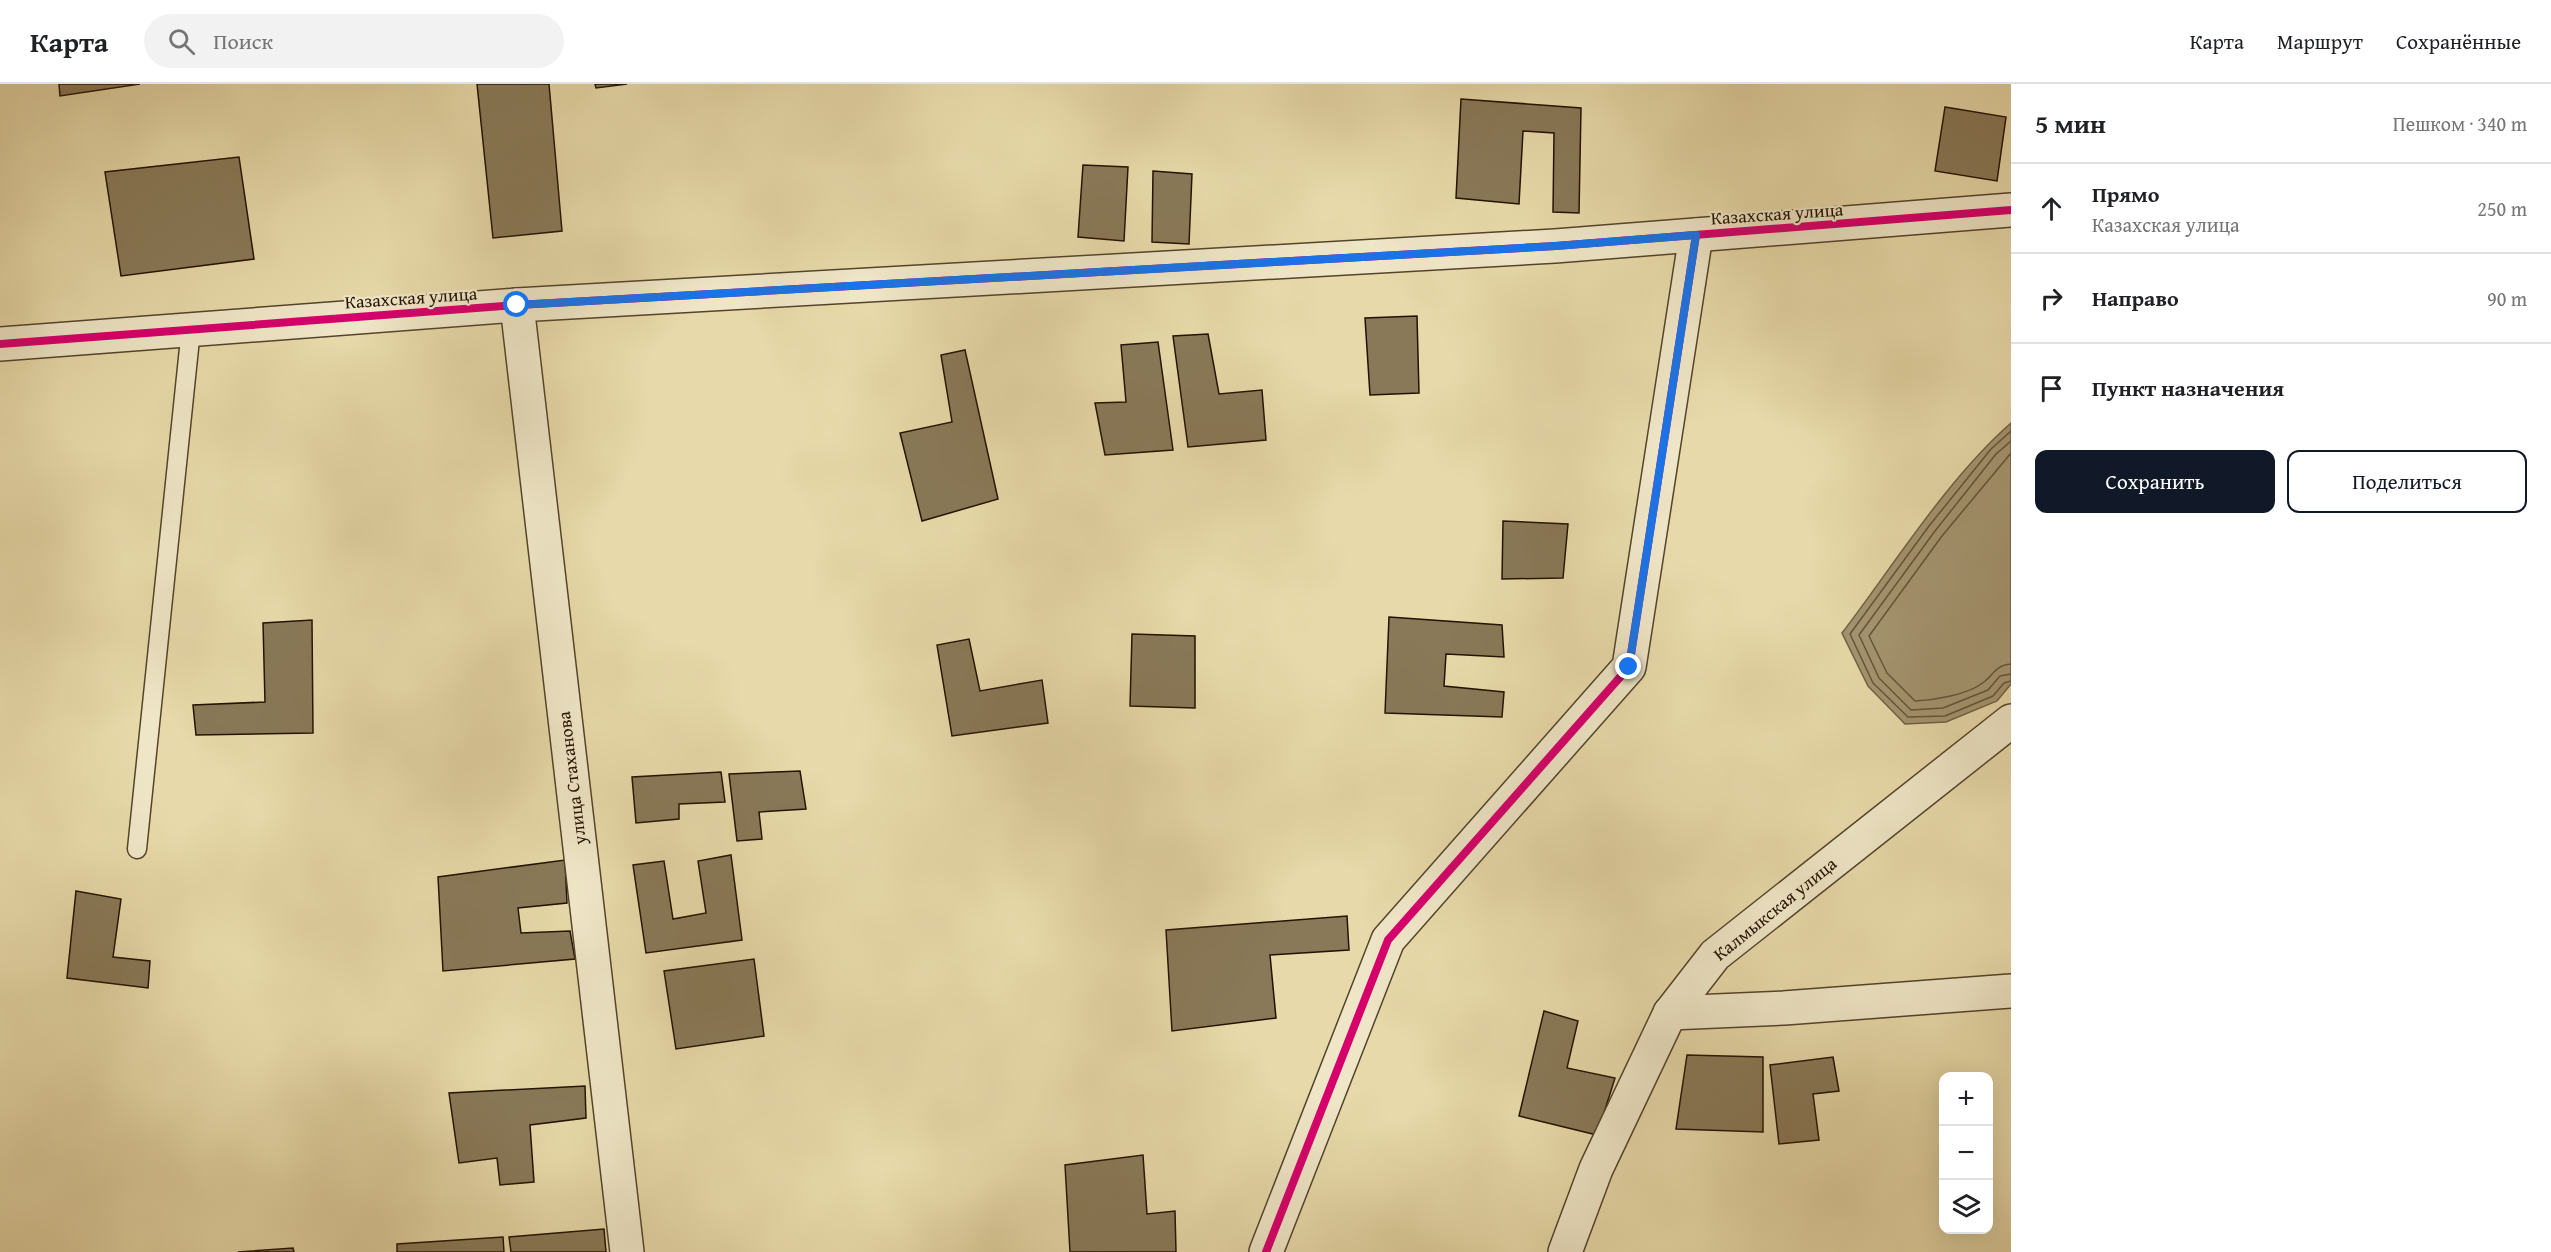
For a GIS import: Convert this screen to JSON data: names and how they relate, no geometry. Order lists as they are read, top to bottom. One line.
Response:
{"streets":{"street":["Казахская улица","улица Стаханова","Калмыкская улица"]},"crossings":[["Казахская улица","улица Стаханова"]],"page":{"header":"Карта","search":"Поиск","nav":["Карта","Маршрут","Сохранённые"],"heading":["5 мин","Пешком · 340 m"],"list":[["Прямо","Казахская улица","250 m"],["Направо","90 m"],"Пункт назначения"],"buttons":["Сохранить","Поделиться"],"map_buttons":["+","−"]}}
